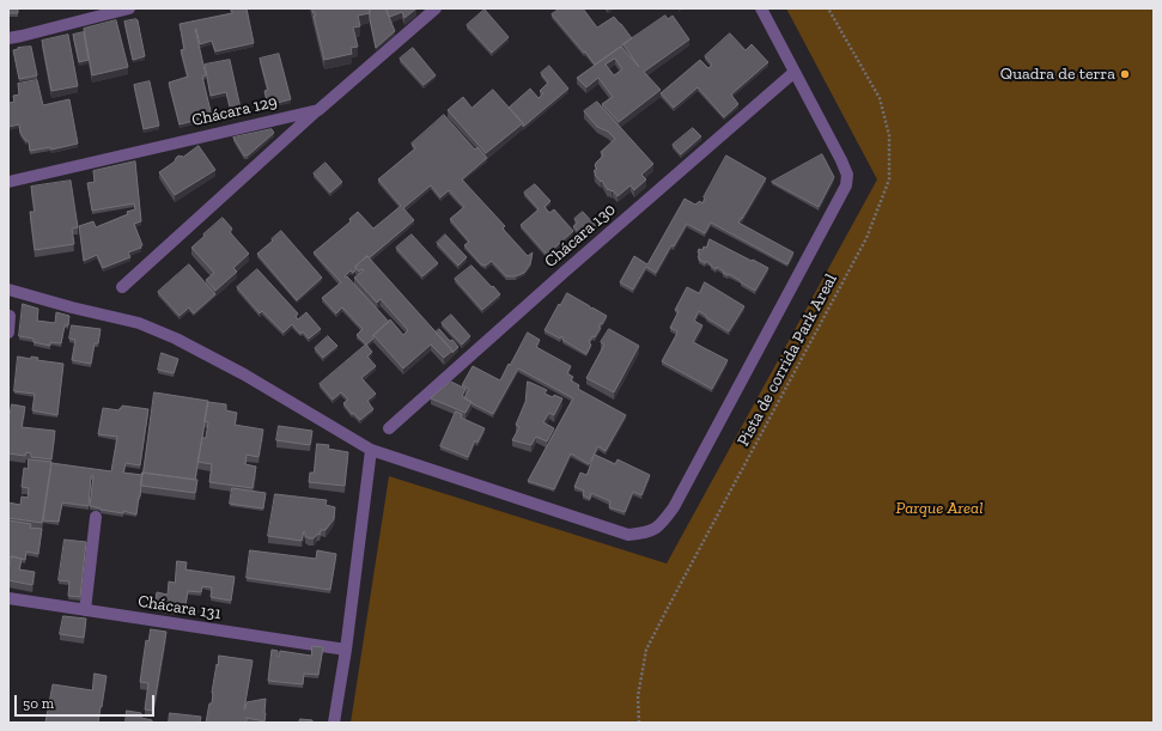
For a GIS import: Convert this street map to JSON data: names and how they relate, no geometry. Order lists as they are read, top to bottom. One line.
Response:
{"streets":{"street":["Chácara 129","Chácara 130","Chácara 131"],"path":["Pista de corrida Park Areal"]},"parks":["Parque Areal"],"places":["Quadra de terra"],"scale_bar":"50 m"}
